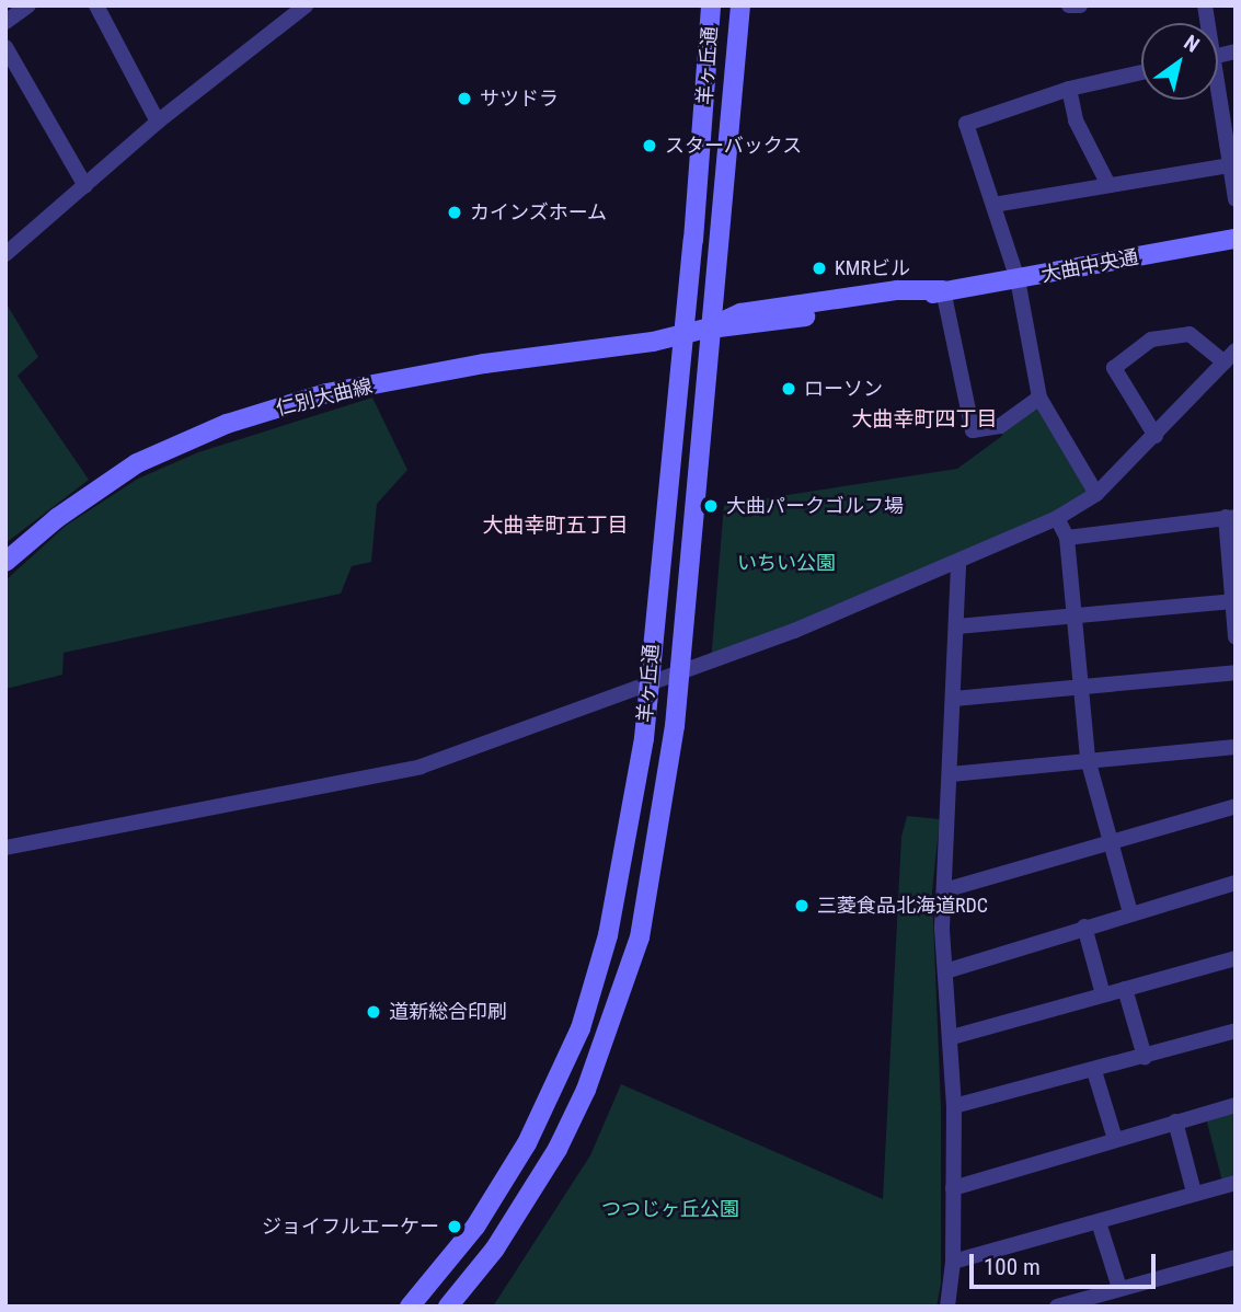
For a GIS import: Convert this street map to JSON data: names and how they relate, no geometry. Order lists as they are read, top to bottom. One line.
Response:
{"streets":{"main road":["羊ヶ丘通","大曲中央通","仁別大曲線"]},"crossings":[["羊ヶ丘通","大曲中央通"],["羊ヶ丘通","仁別大曲線"],["大曲中央通","仁別大曲線"]],"districts":["大曲幸町四丁目","大曲幸町五丁目"],"parks":["いちい公園","つつじヶ丘公園"],"places":["サツドラ","スターバックス","カインズホーム","KMRビル","ローソン","大曲パークゴルフ場","三菱食品北海道RDC","道新総合印刷","ジョイフルエーケー"],"scale_bar":"100 m","north":"top right"}
